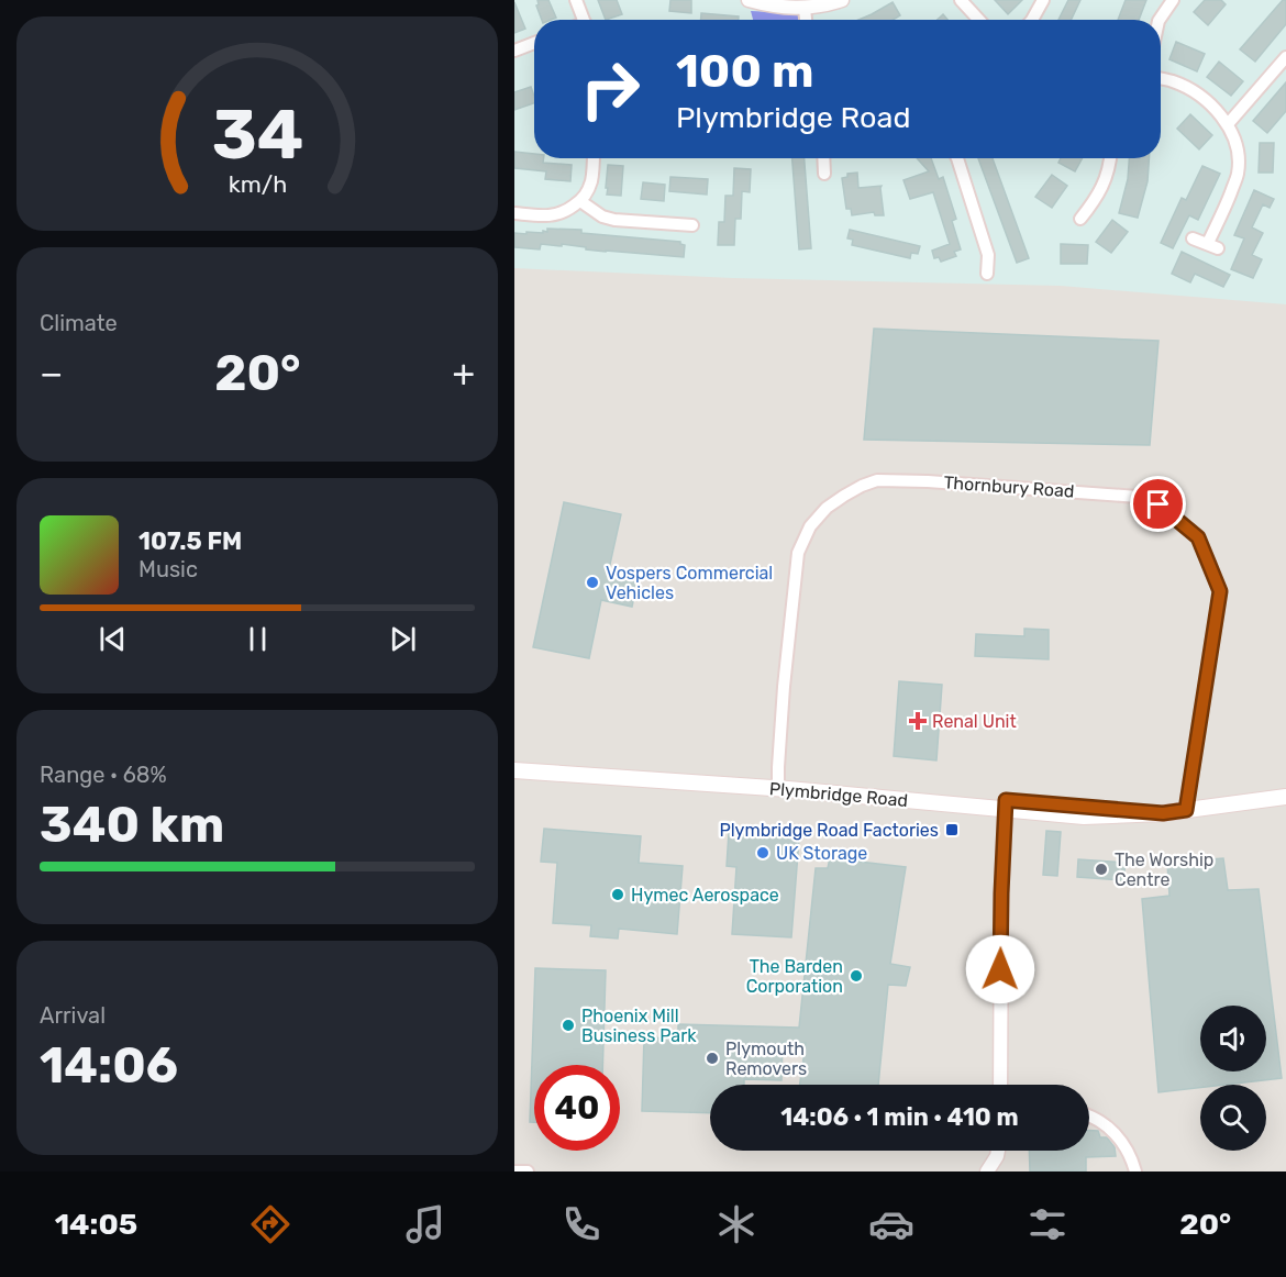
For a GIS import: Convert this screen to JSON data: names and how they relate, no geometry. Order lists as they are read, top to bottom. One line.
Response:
{"streets":{"main road":["Plymbridge Road"],"street":["Thornbury Road"]},"crossings":[["Thornbury Road","Plymbridge Road"]],"places":{"other":["Vospers Commercial Vehicles","UK Storage","The Worship Centre","Hymec Aerospace","The Barden Corporation","Phoenix Mill Business Park","Plymouth Removers"],"health":["Renal Unit"],"transit":["Plymbridge Road Factories"]},"page":{"turn":["100 m","Plymbridge Road"],"tile":["Climate",["Range · 68%","340 km"],["Arrival","14:06"]],"heat":["−","20°","+"],"song":["107.5 FM","Music"],"limit":"40","trip":"14:06 · 1 min · 410 m","tabs":["14:05","20°"],"gauge":["34","km/h"]}}
